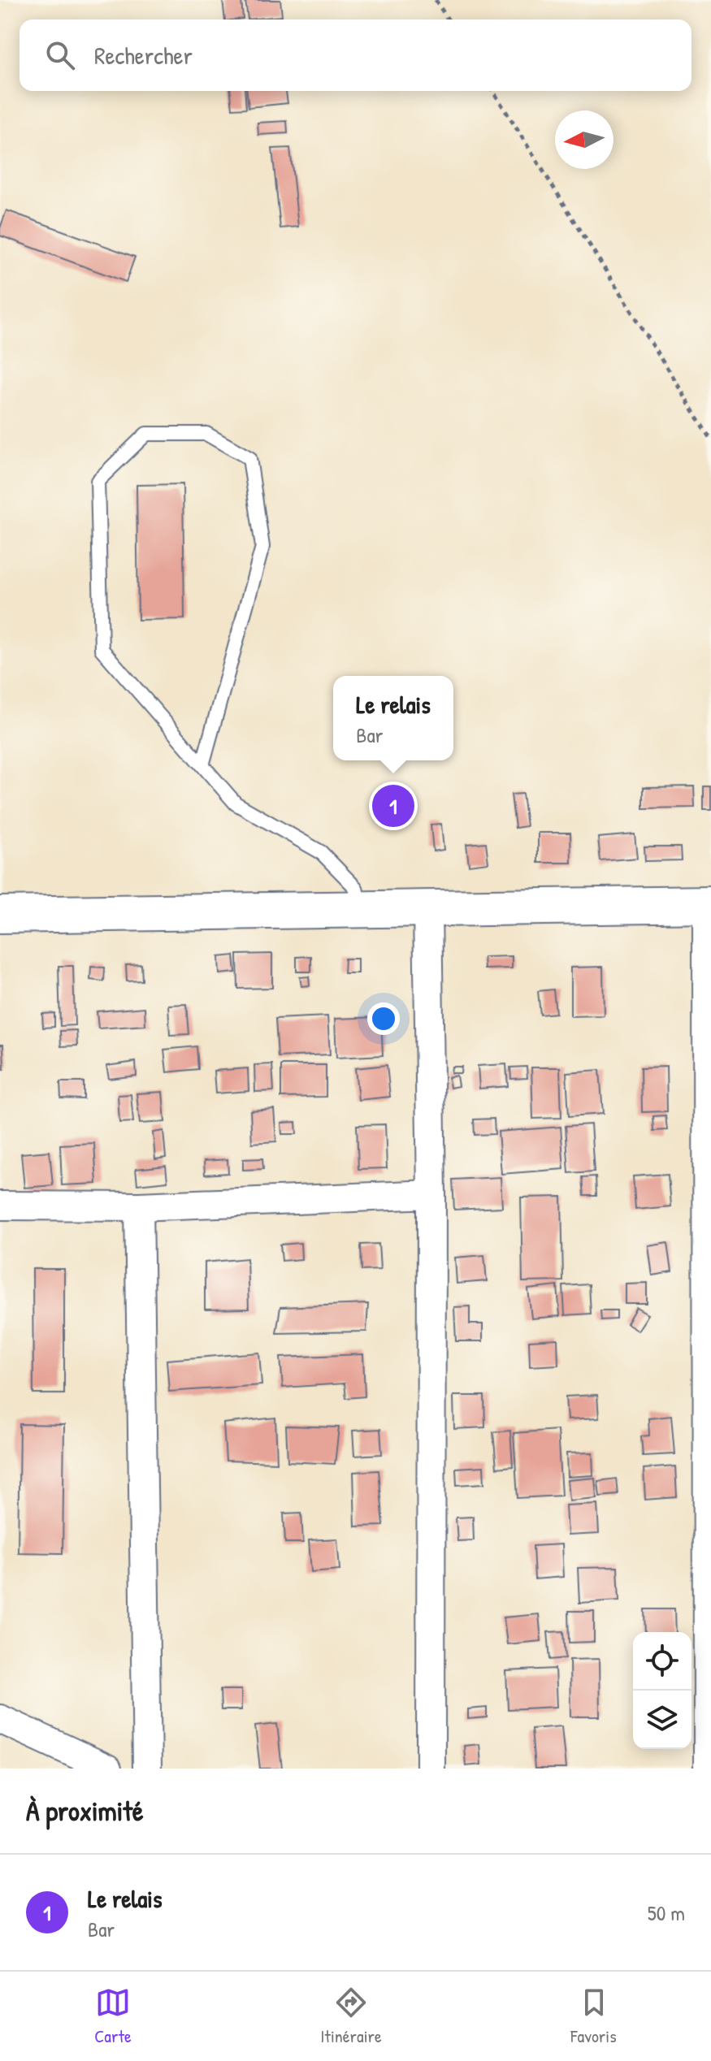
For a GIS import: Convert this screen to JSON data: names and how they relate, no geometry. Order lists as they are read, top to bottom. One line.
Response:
{"north":"left","page":{"search":"Rechercher","popup":["Le relais","Bar"],"pins":"1","heading":"À proximité","list":[{"mark":"1","name":"Le relais","note":"Bar","value":"50 m"}],"nav":["Carte","Itinéraire","Favoris"]}}
